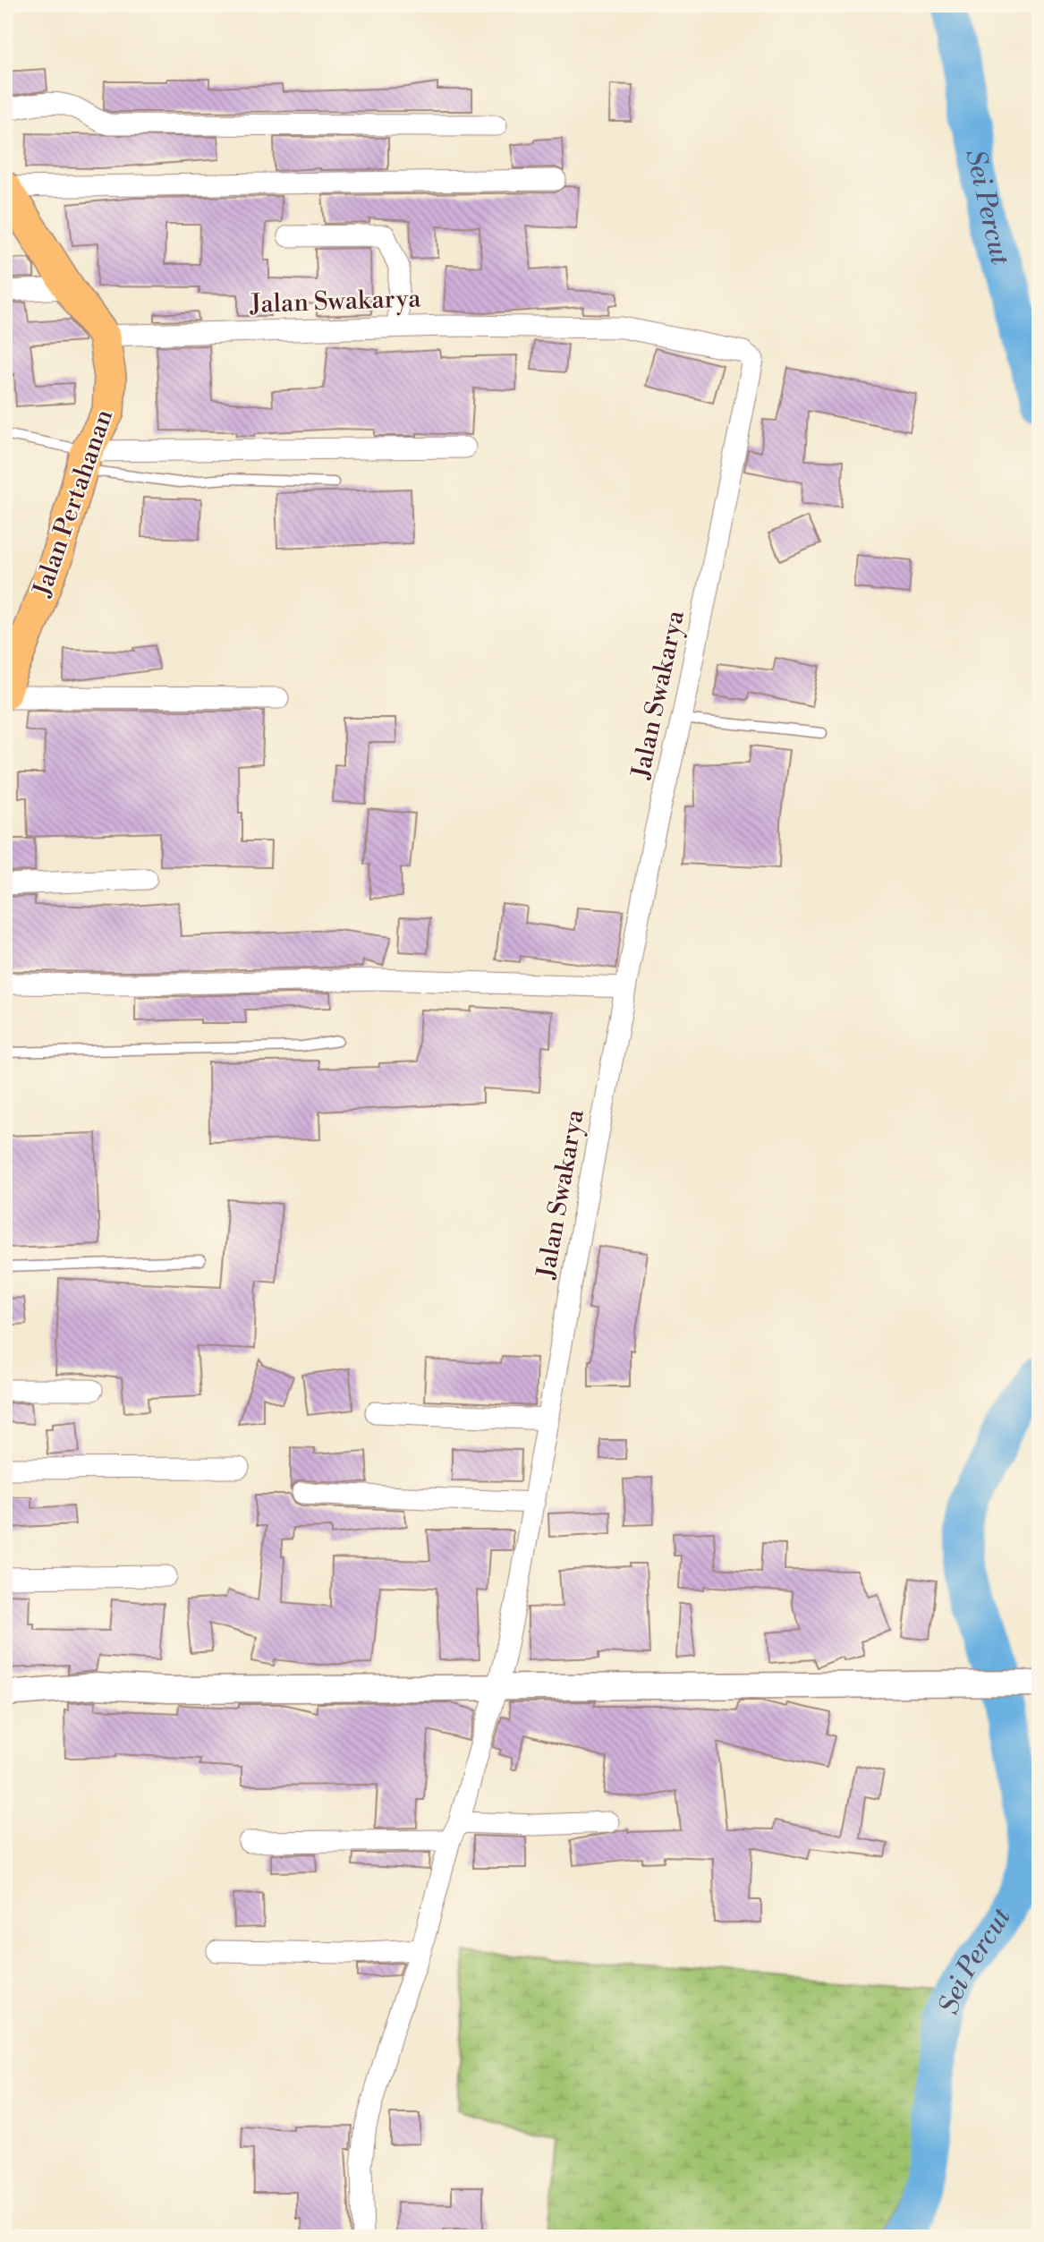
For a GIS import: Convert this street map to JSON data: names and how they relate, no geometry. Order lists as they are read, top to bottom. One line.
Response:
{"streets":{"main road":["Jalan Pertahanan"],"street":["Jalan Swakarya"]},"crossings":[["Jalan Swakarya","Jalan Pertahanan"]],"water":["Sei Percut"]}
